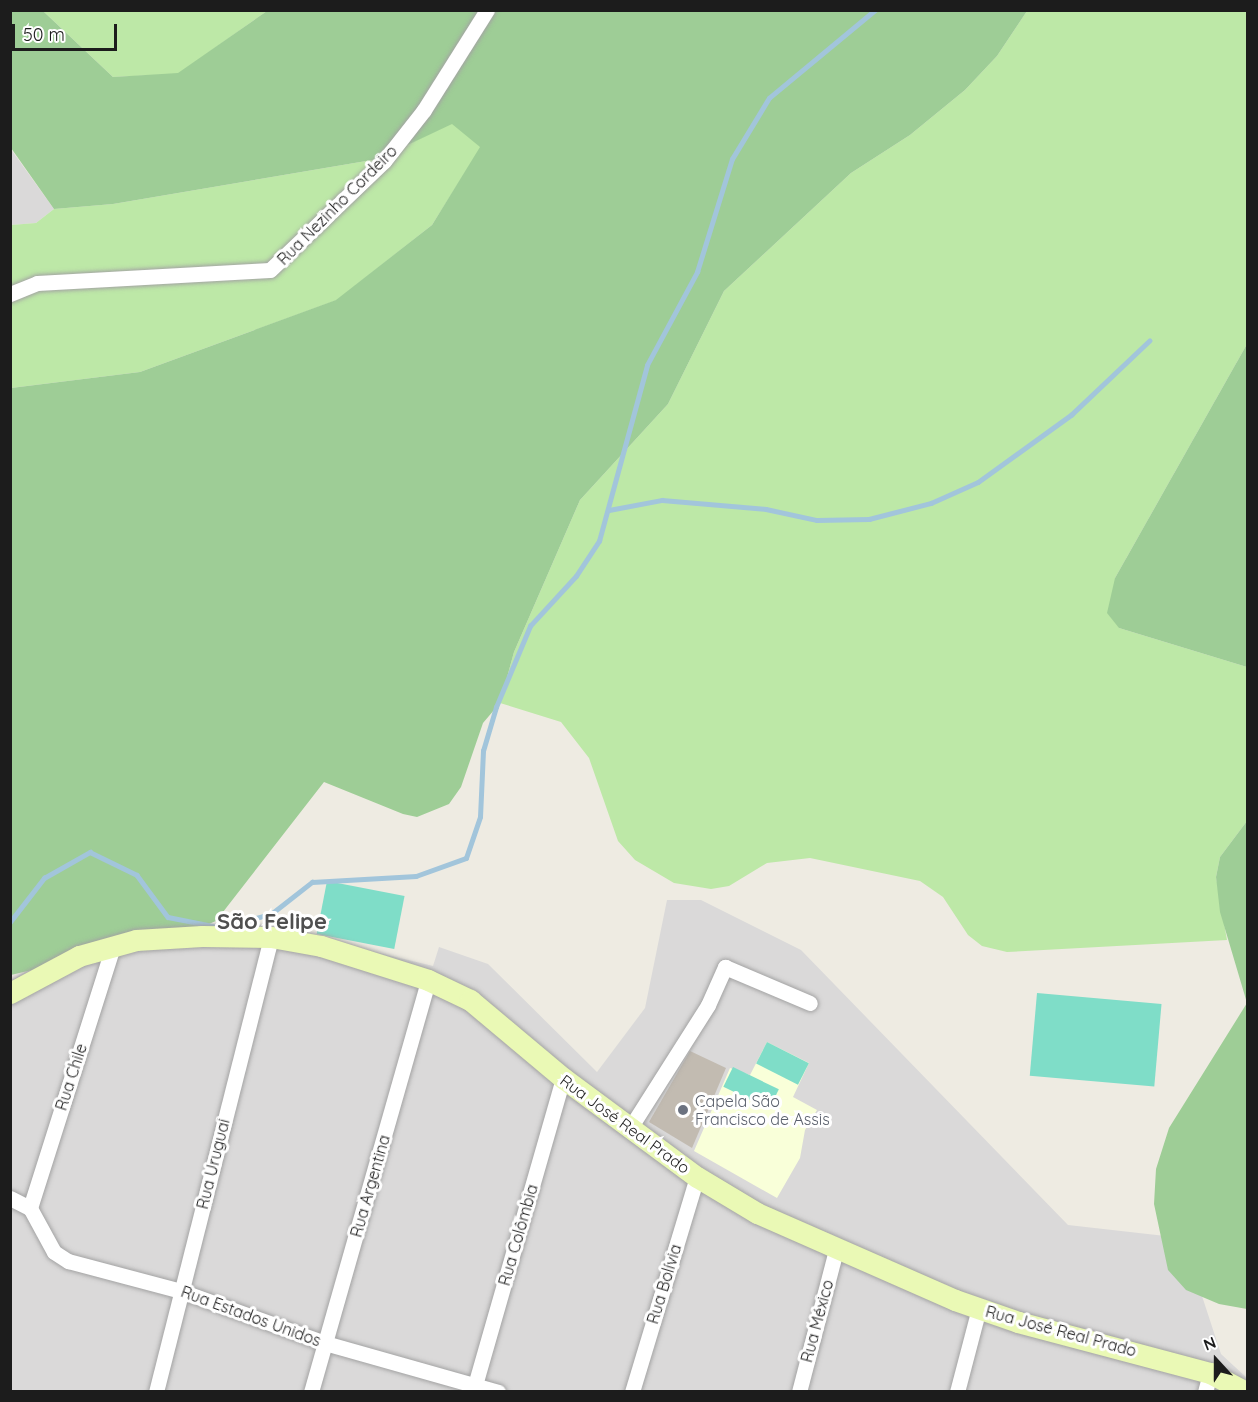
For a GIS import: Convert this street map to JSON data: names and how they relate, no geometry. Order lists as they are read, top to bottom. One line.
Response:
{"streets":{"street":["Rua Nezinho Cordeiro","Rua Chile","Rua José Real Prado","Rua Uruguai","Rua Argentina","Rua Colômbia","Rua Bolívia","Rua Estados Unidos","Rua México"]},"crossings":[["Rua Chile","Rua José Real Prado"],["Rua Chile","Rua Estados Unidos"],["Rua José Real Prado","Rua Uruguai"],["Rua José Real Prado","Rua Argentina"],["Rua José Real Prado","Rua Colômbia"],["Rua José Real Prado","Rua Bolívia"],["Rua José Real Prado","Rua México"],["Rua Uruguai","Rua Estados Unidos"],["Rua Argentina","Rua Estados Unidos"],["Rua Colômbia","Rua Estados Unidos"]],"districts":["São Felipe"],"places":["Capela São Francisco de Assis"],"scale_bar":"50 m","north":"top"}
